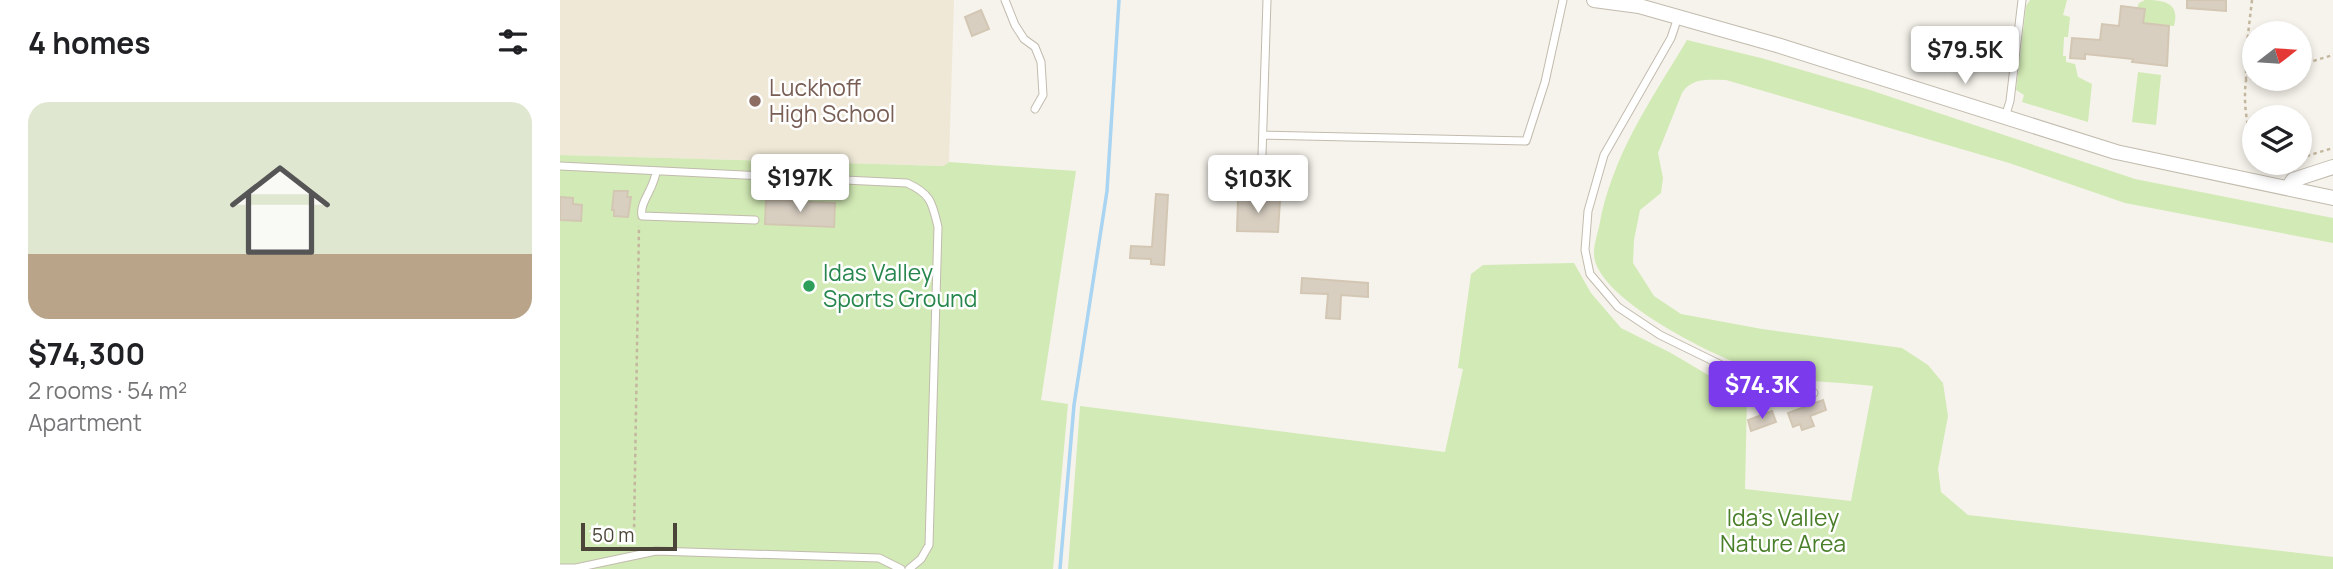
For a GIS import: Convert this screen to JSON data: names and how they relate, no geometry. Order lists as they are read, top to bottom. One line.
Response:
{"parks":["Ida's Valley Nature Area"],"places":["Luckhoff High School","Idas Valley Sports Ground"],"scale_bar":"50 m","north":"right","page":{"heading":"4 homes","price":["$79.5K","$197K","$103K","$74.3K"],"list":[{"name":"$74,300","note":"2 rooms · 54 m² · Apartment"}],"scale":"50 m"}}
